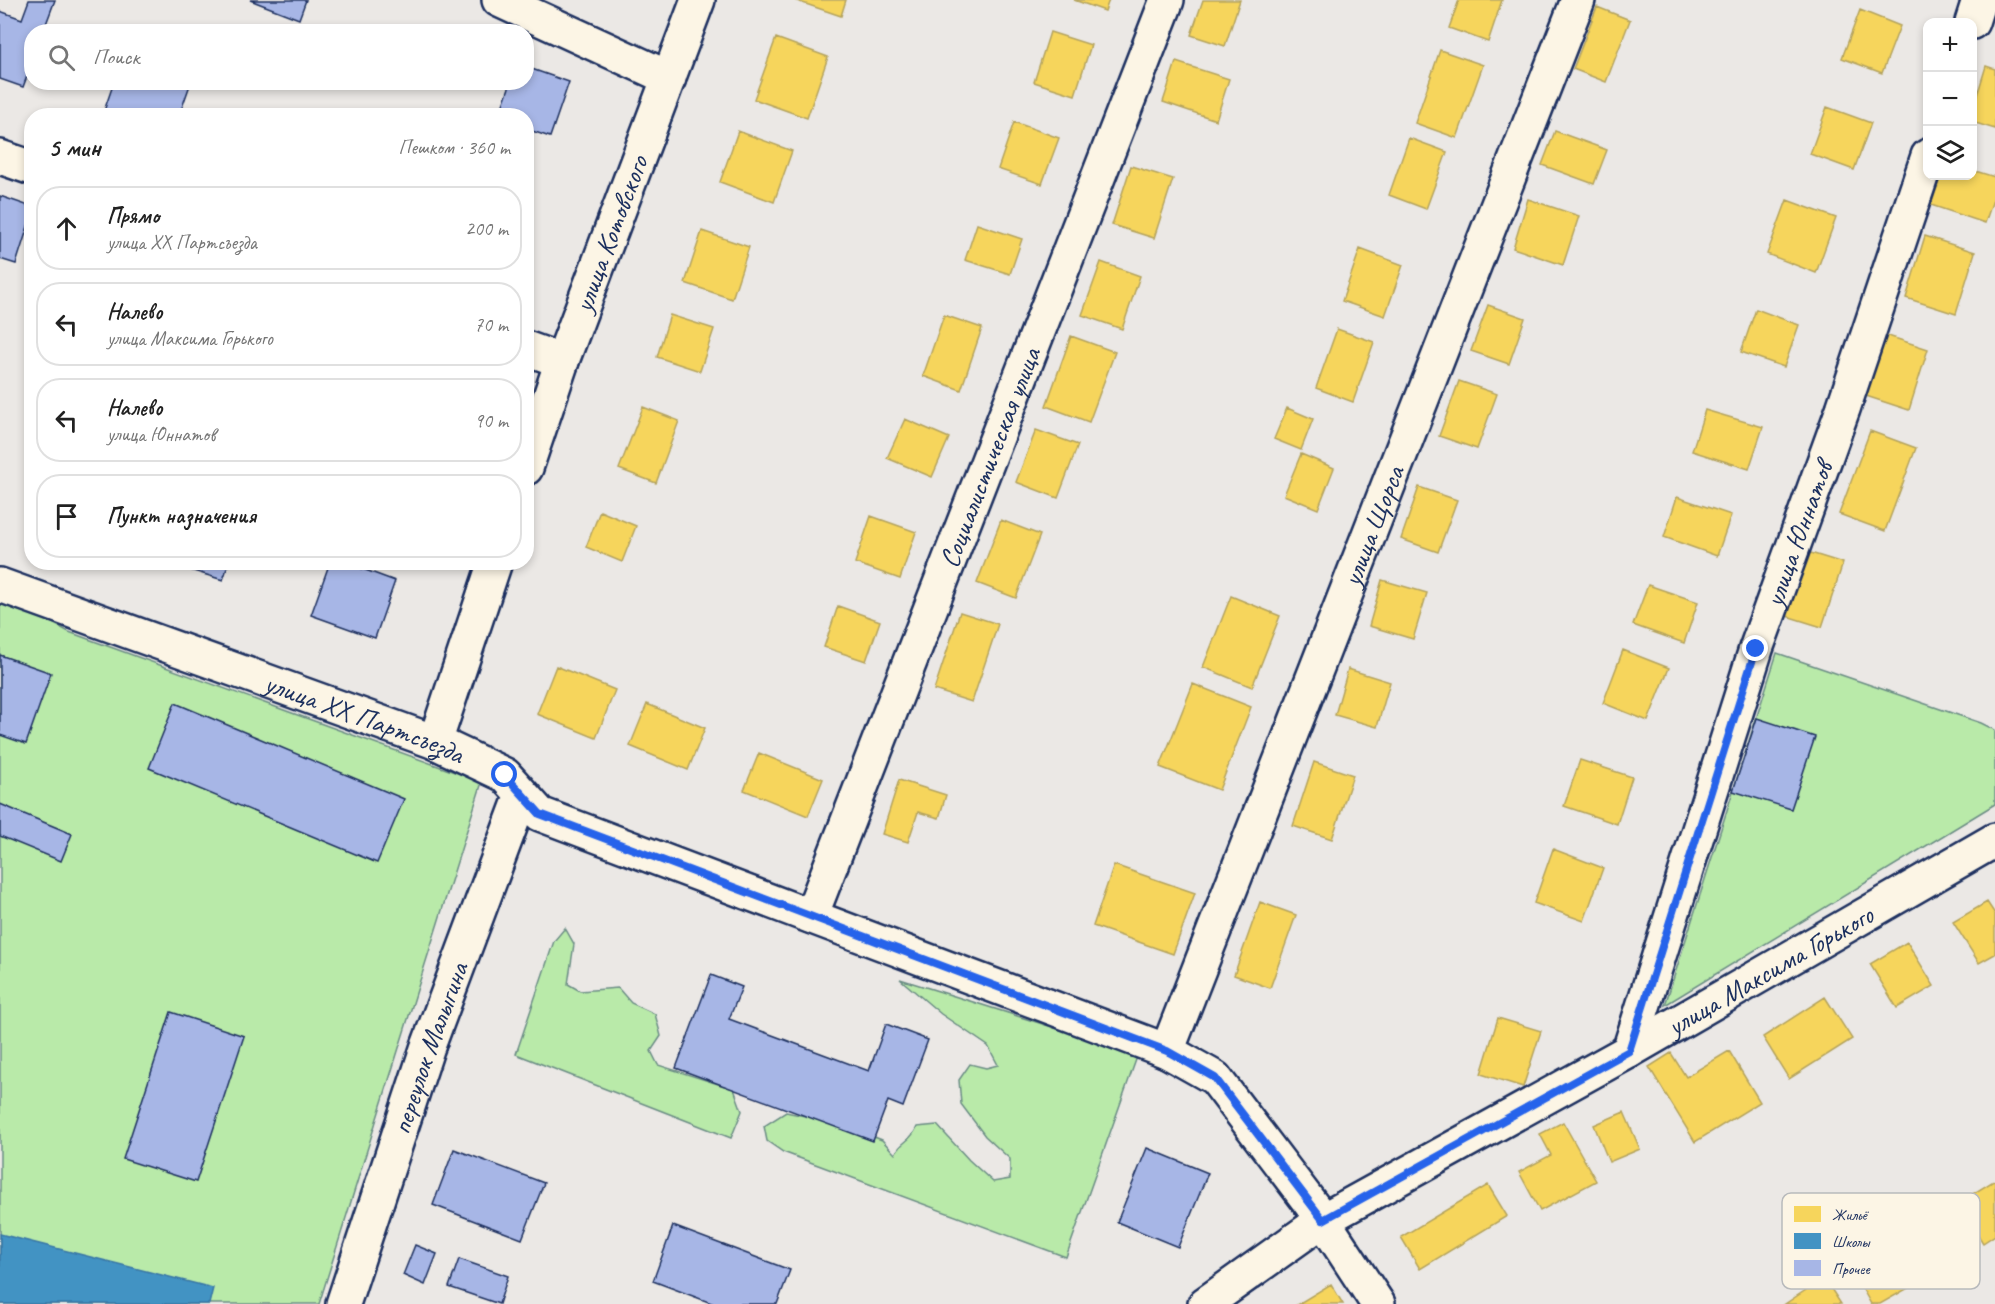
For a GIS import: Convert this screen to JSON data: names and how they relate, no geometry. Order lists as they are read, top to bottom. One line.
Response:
{"streets":{"street":["улица Котовского","Социалистическая улица","улица Щорса","улица Юннатов","улица XX Партсъезда","улица Максима Горького","переулок Малыгина"]},"crossings":[["Социалистическая улица","улица XX Партсъезда"],["улица Щорса","улица XX Партсъезда"],["улица Юннатов","улица Максима Горького"],["улица XX Партсъезда","улица Максима Горького"],["улица XX Партсъезда","переулок Малыгина"]],"legend":["Жильё","Школы","Прочее"],"page":{"map_buttons":["+","−"],"search":"Поиск","heading":["5 мин","Пешком · 360 m"],"list":[["Прямо","улица XX Партсъезда","200 m"],["Налево","улица Максима Горького","70 m"],["Налево","улица Юннатов","90 m"],"Пункт назначения"]}}
